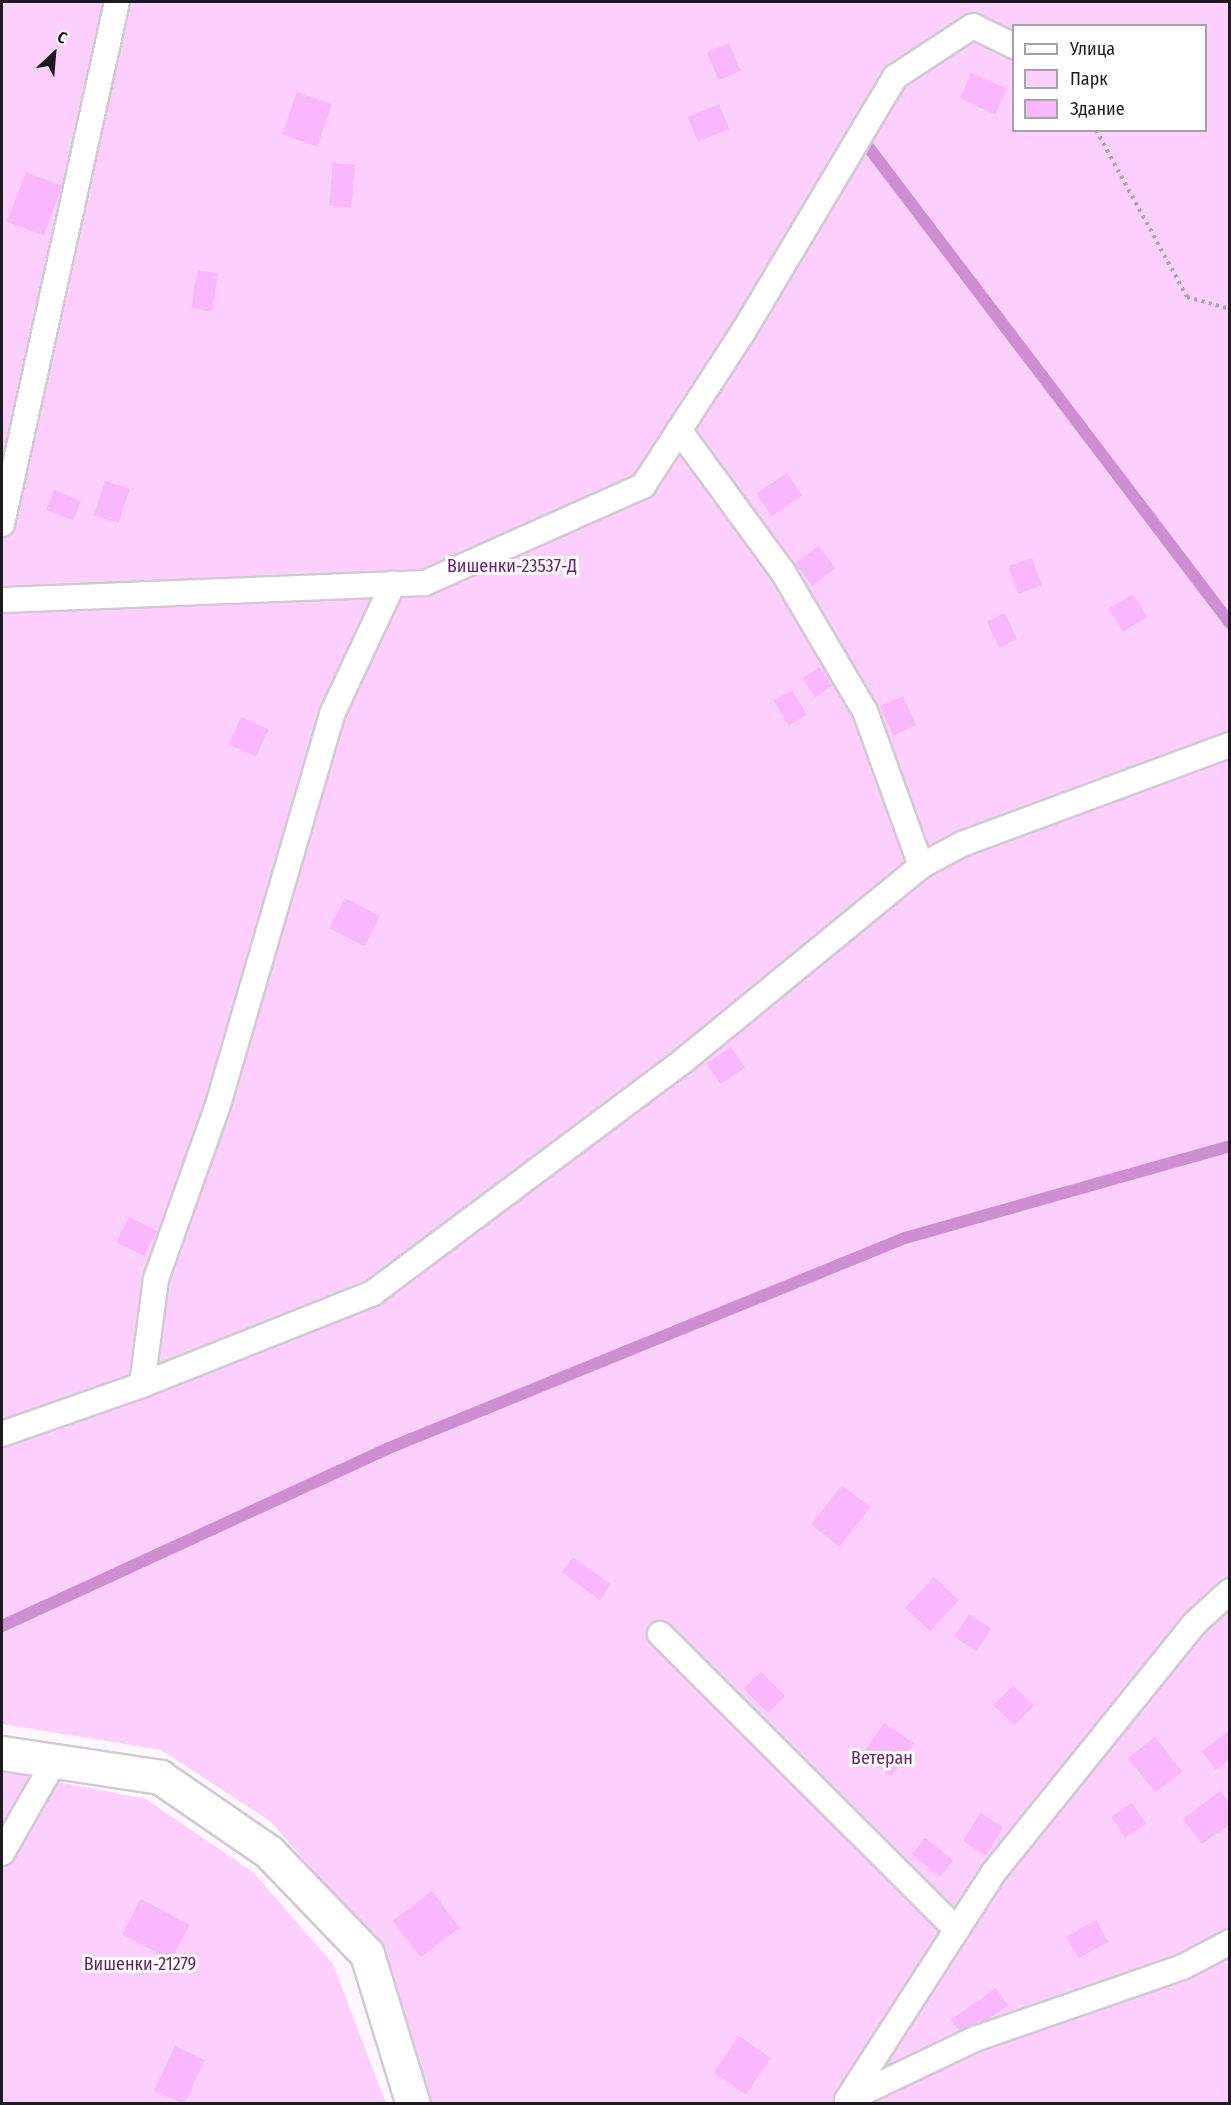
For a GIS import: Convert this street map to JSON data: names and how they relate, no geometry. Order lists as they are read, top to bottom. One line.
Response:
{"parks":["Вишенки-23537-Д","Ветеран","Вишенки-21279"],"legend":["Улица","Парк","Здание"],"north":"top right"}
